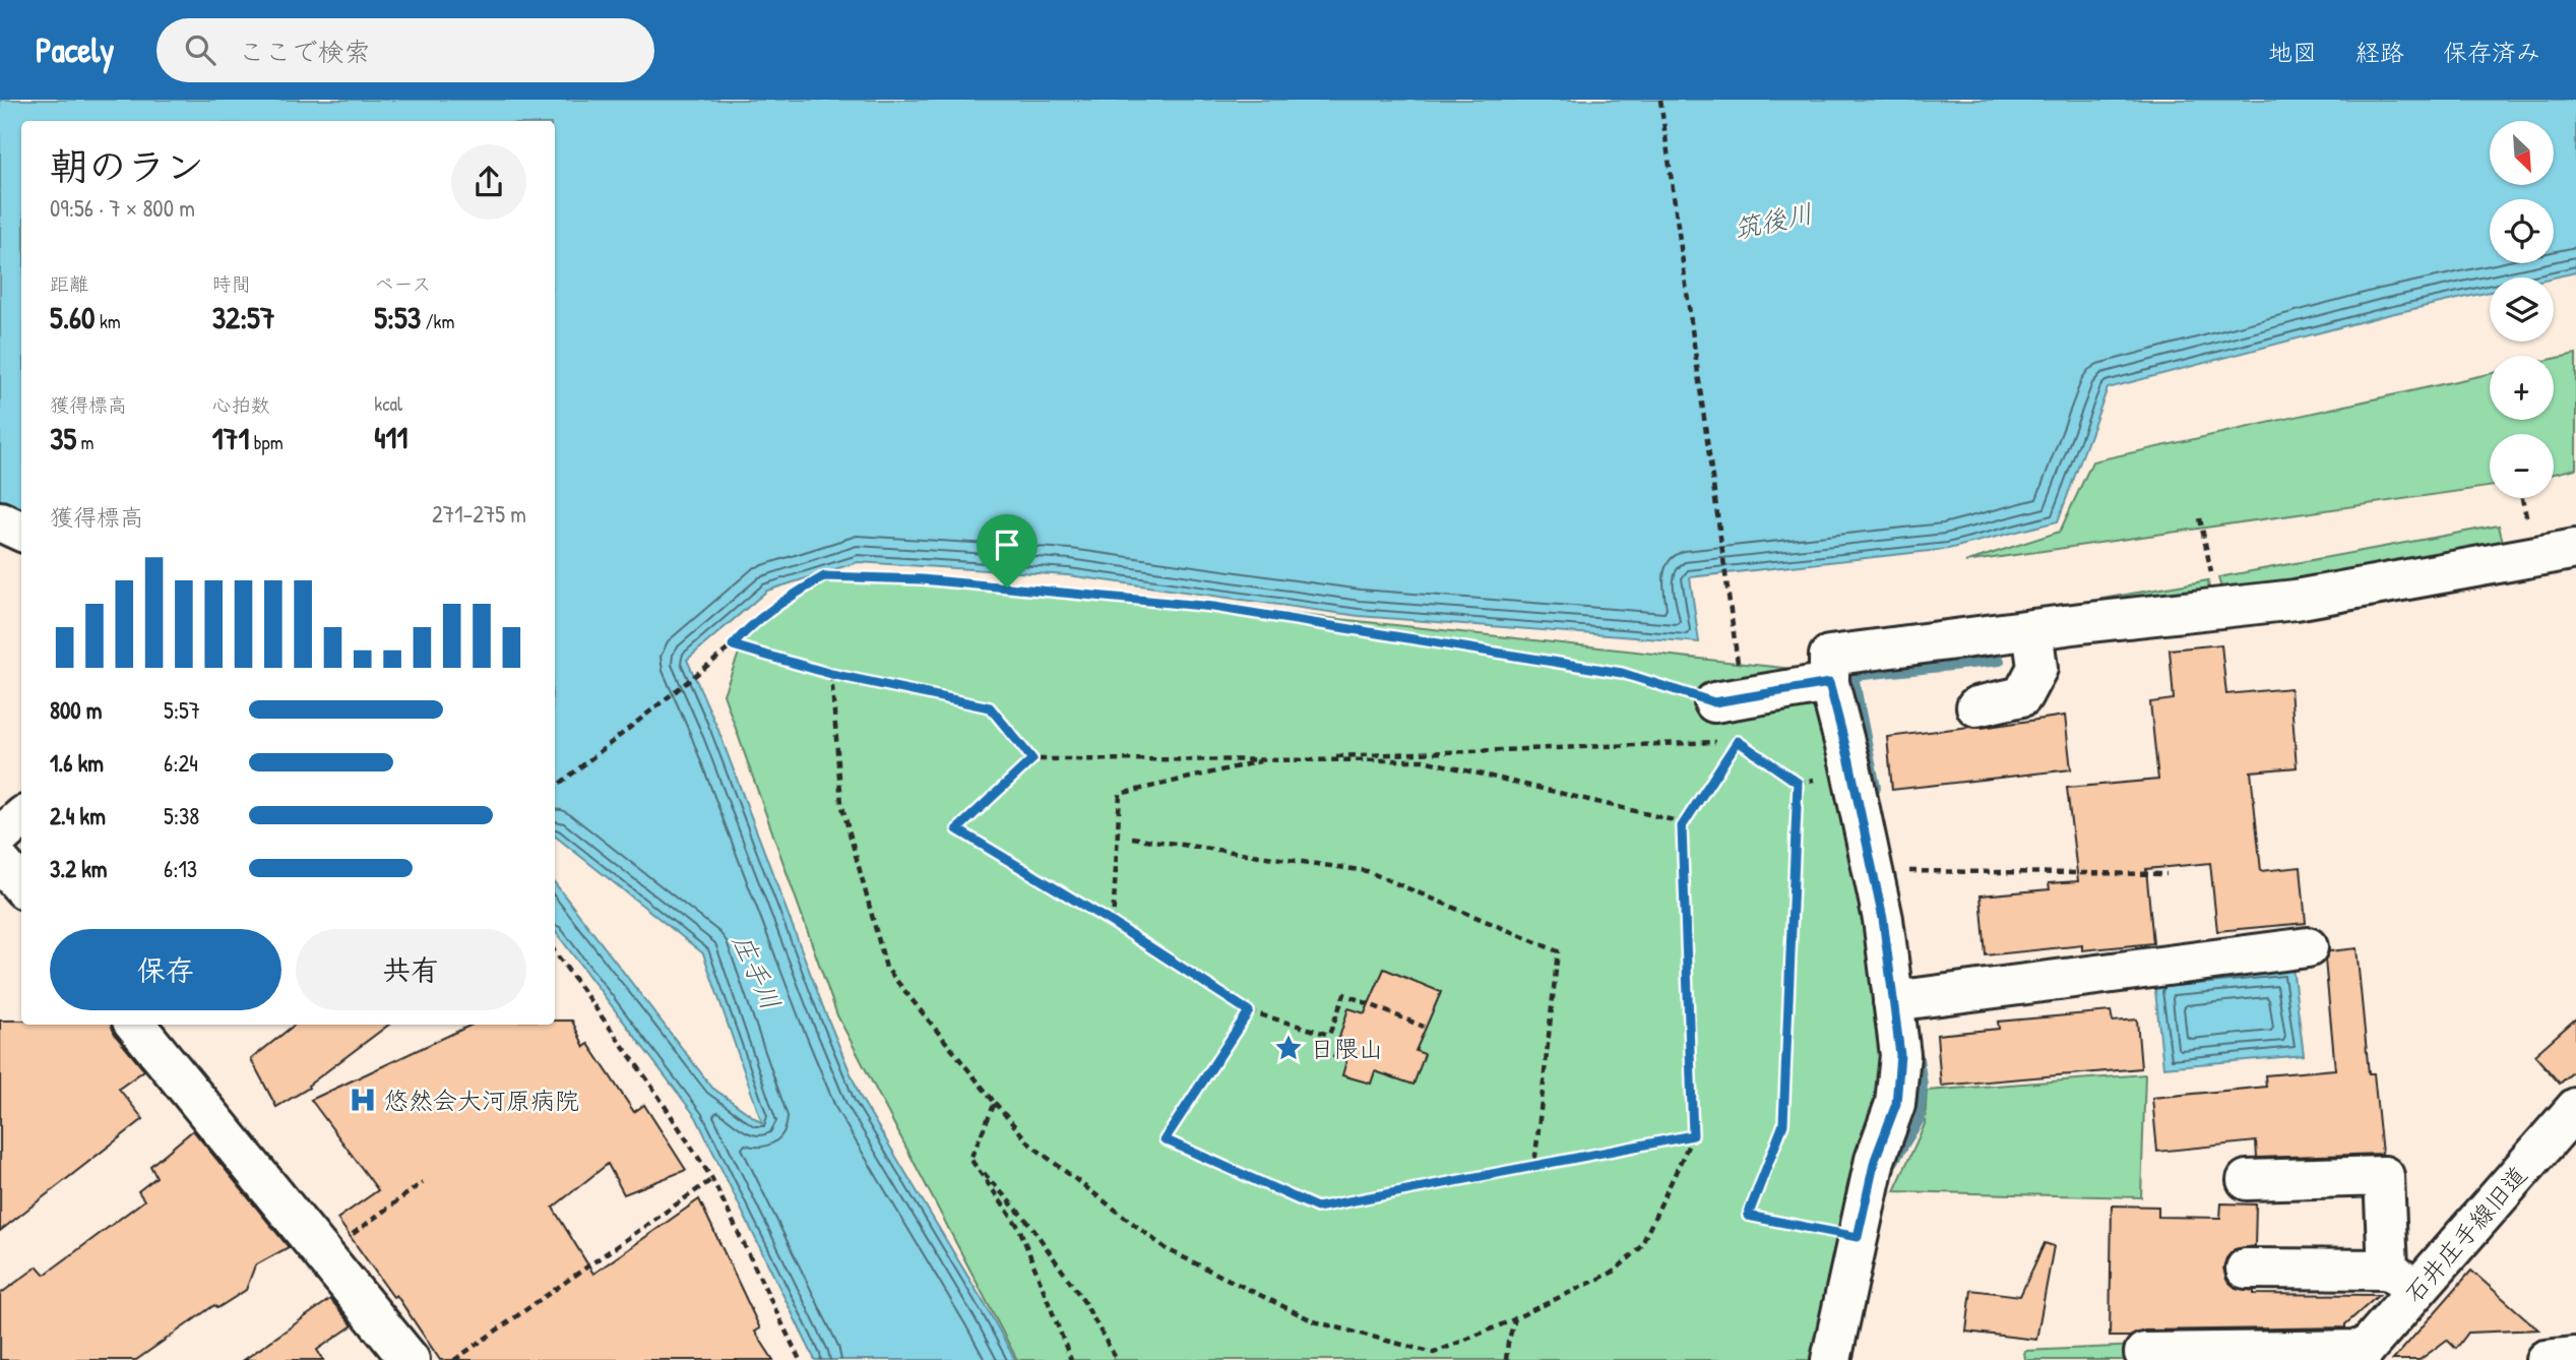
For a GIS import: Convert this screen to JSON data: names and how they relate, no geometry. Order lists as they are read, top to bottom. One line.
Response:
{"streets":{"street":["石井庄手線旧道"]},"water":["筑後川","庄手川"],"places":{"place":["日隈山"],"hospital":["悠然会大河原病院"]},"north":"bottom right","page":{"header":"Pacely","search":"ここで検索","nav":["地図","経路","保存済み"],"map_buttons":["+","−"],"heading":["朝のラン","09:56 · 7 × 800 m"],"stats":[["距離","5.60 km"],["時間","32:57"],["ペース","5:53 /km"],["獲得標高","35 m"],["心拍数","171 bpm"],["kcal","411"]],"chart":["獲得標高","271–275 m"],"list":[{"name":"800 m","note":"5:57"},{"name":"1.6 km","note":"6:24"},{"name":"2.4 km","note":"5:38"},{"name":"3.2 km","note":"6:13"}],"buttons":["保存","共有"]}}
